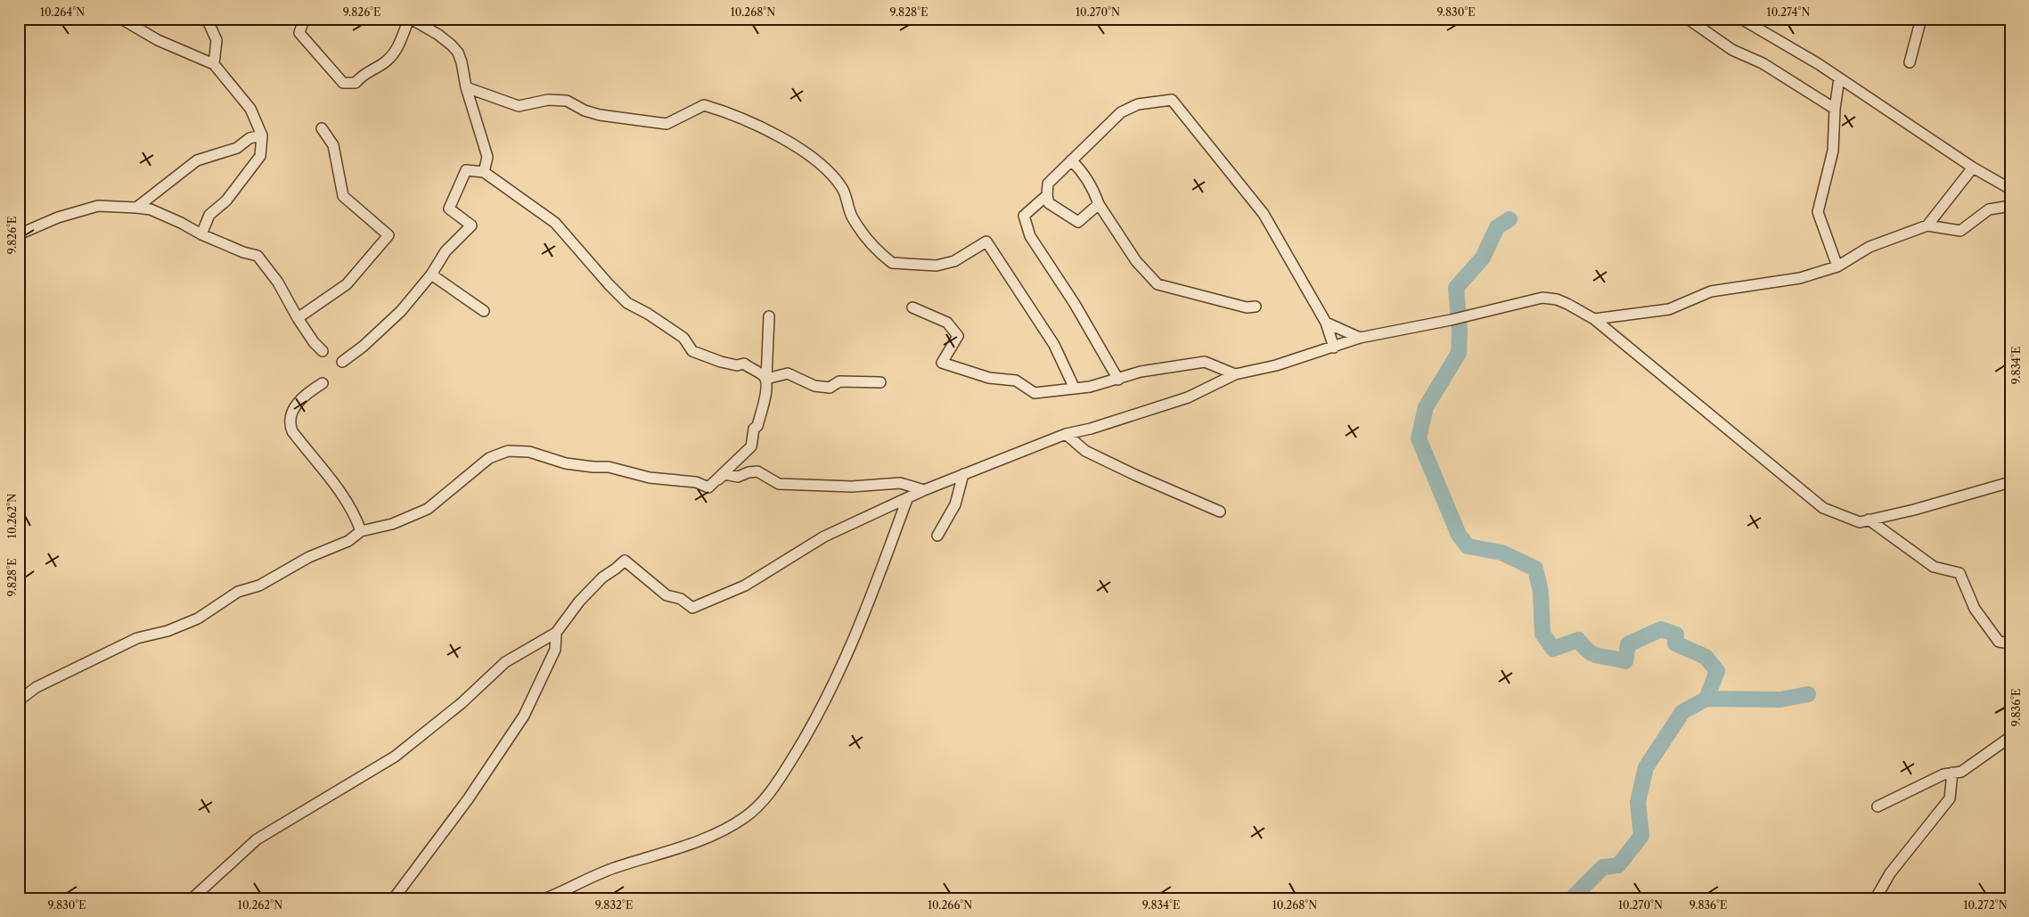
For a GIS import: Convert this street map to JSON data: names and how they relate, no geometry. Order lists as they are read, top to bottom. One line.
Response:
{"coordinates":["10.264°N","9.826°E","10.268°N","9.828°E","10.270°N","9.830°E","10.274°N","9.834°E","10.262°N","9.836°E","9.832°E","10.266°N","10.272°N"]}
